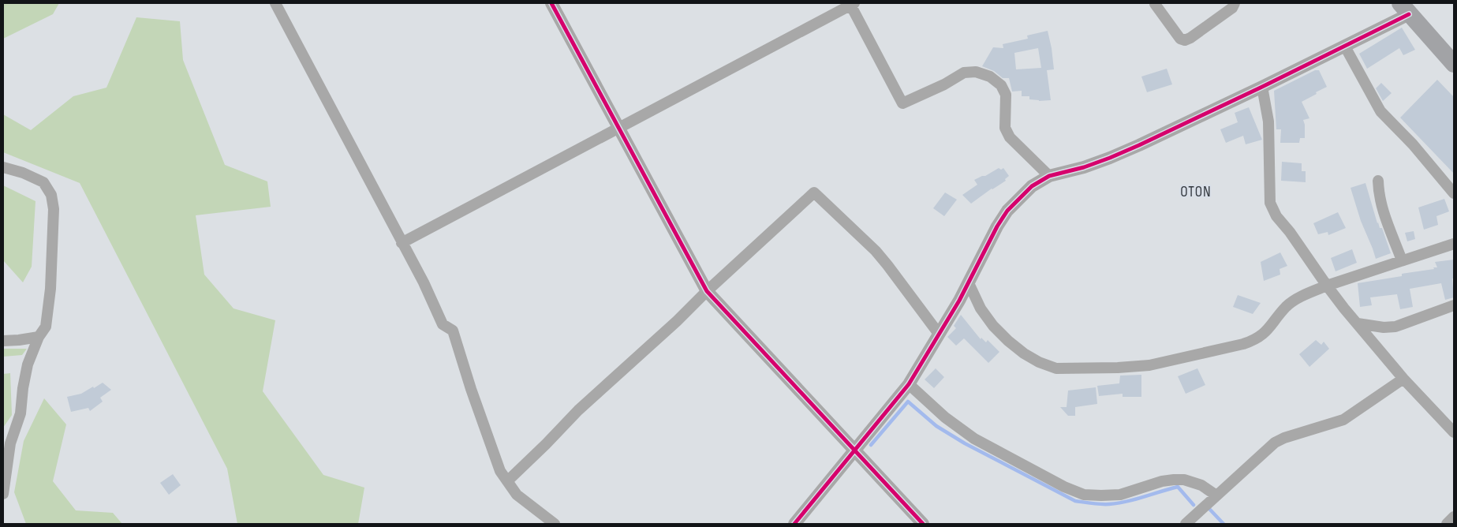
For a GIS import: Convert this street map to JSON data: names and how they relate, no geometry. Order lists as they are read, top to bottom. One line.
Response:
{"districts":["OTON"]}
